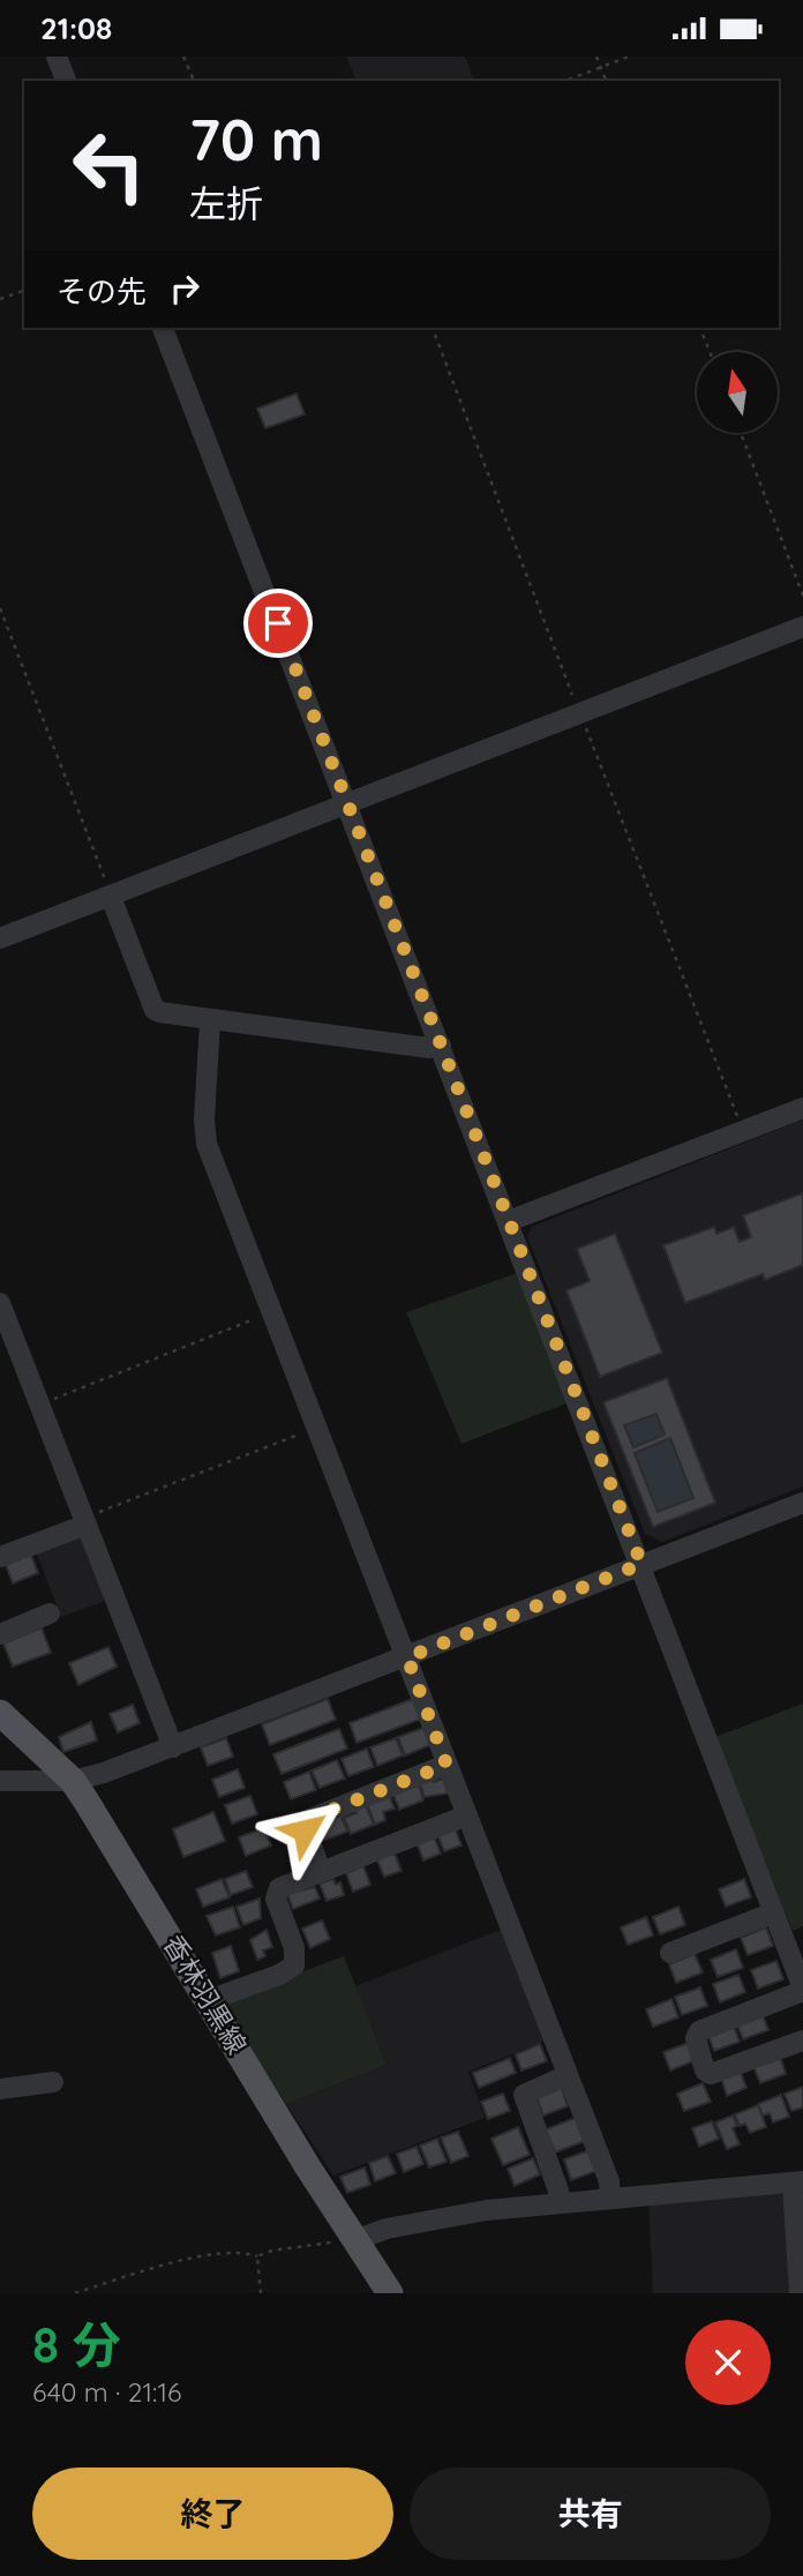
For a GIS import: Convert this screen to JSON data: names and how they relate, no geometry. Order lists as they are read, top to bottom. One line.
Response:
{"streets":{"main road":["香林羽黒線"]},"north":"top","page":{"status":"21:08","turn":["70 m","左折"],"then":"その先","heading":["8 分","640 m · 21:16"],"buttons":["終了","共有"]}}
